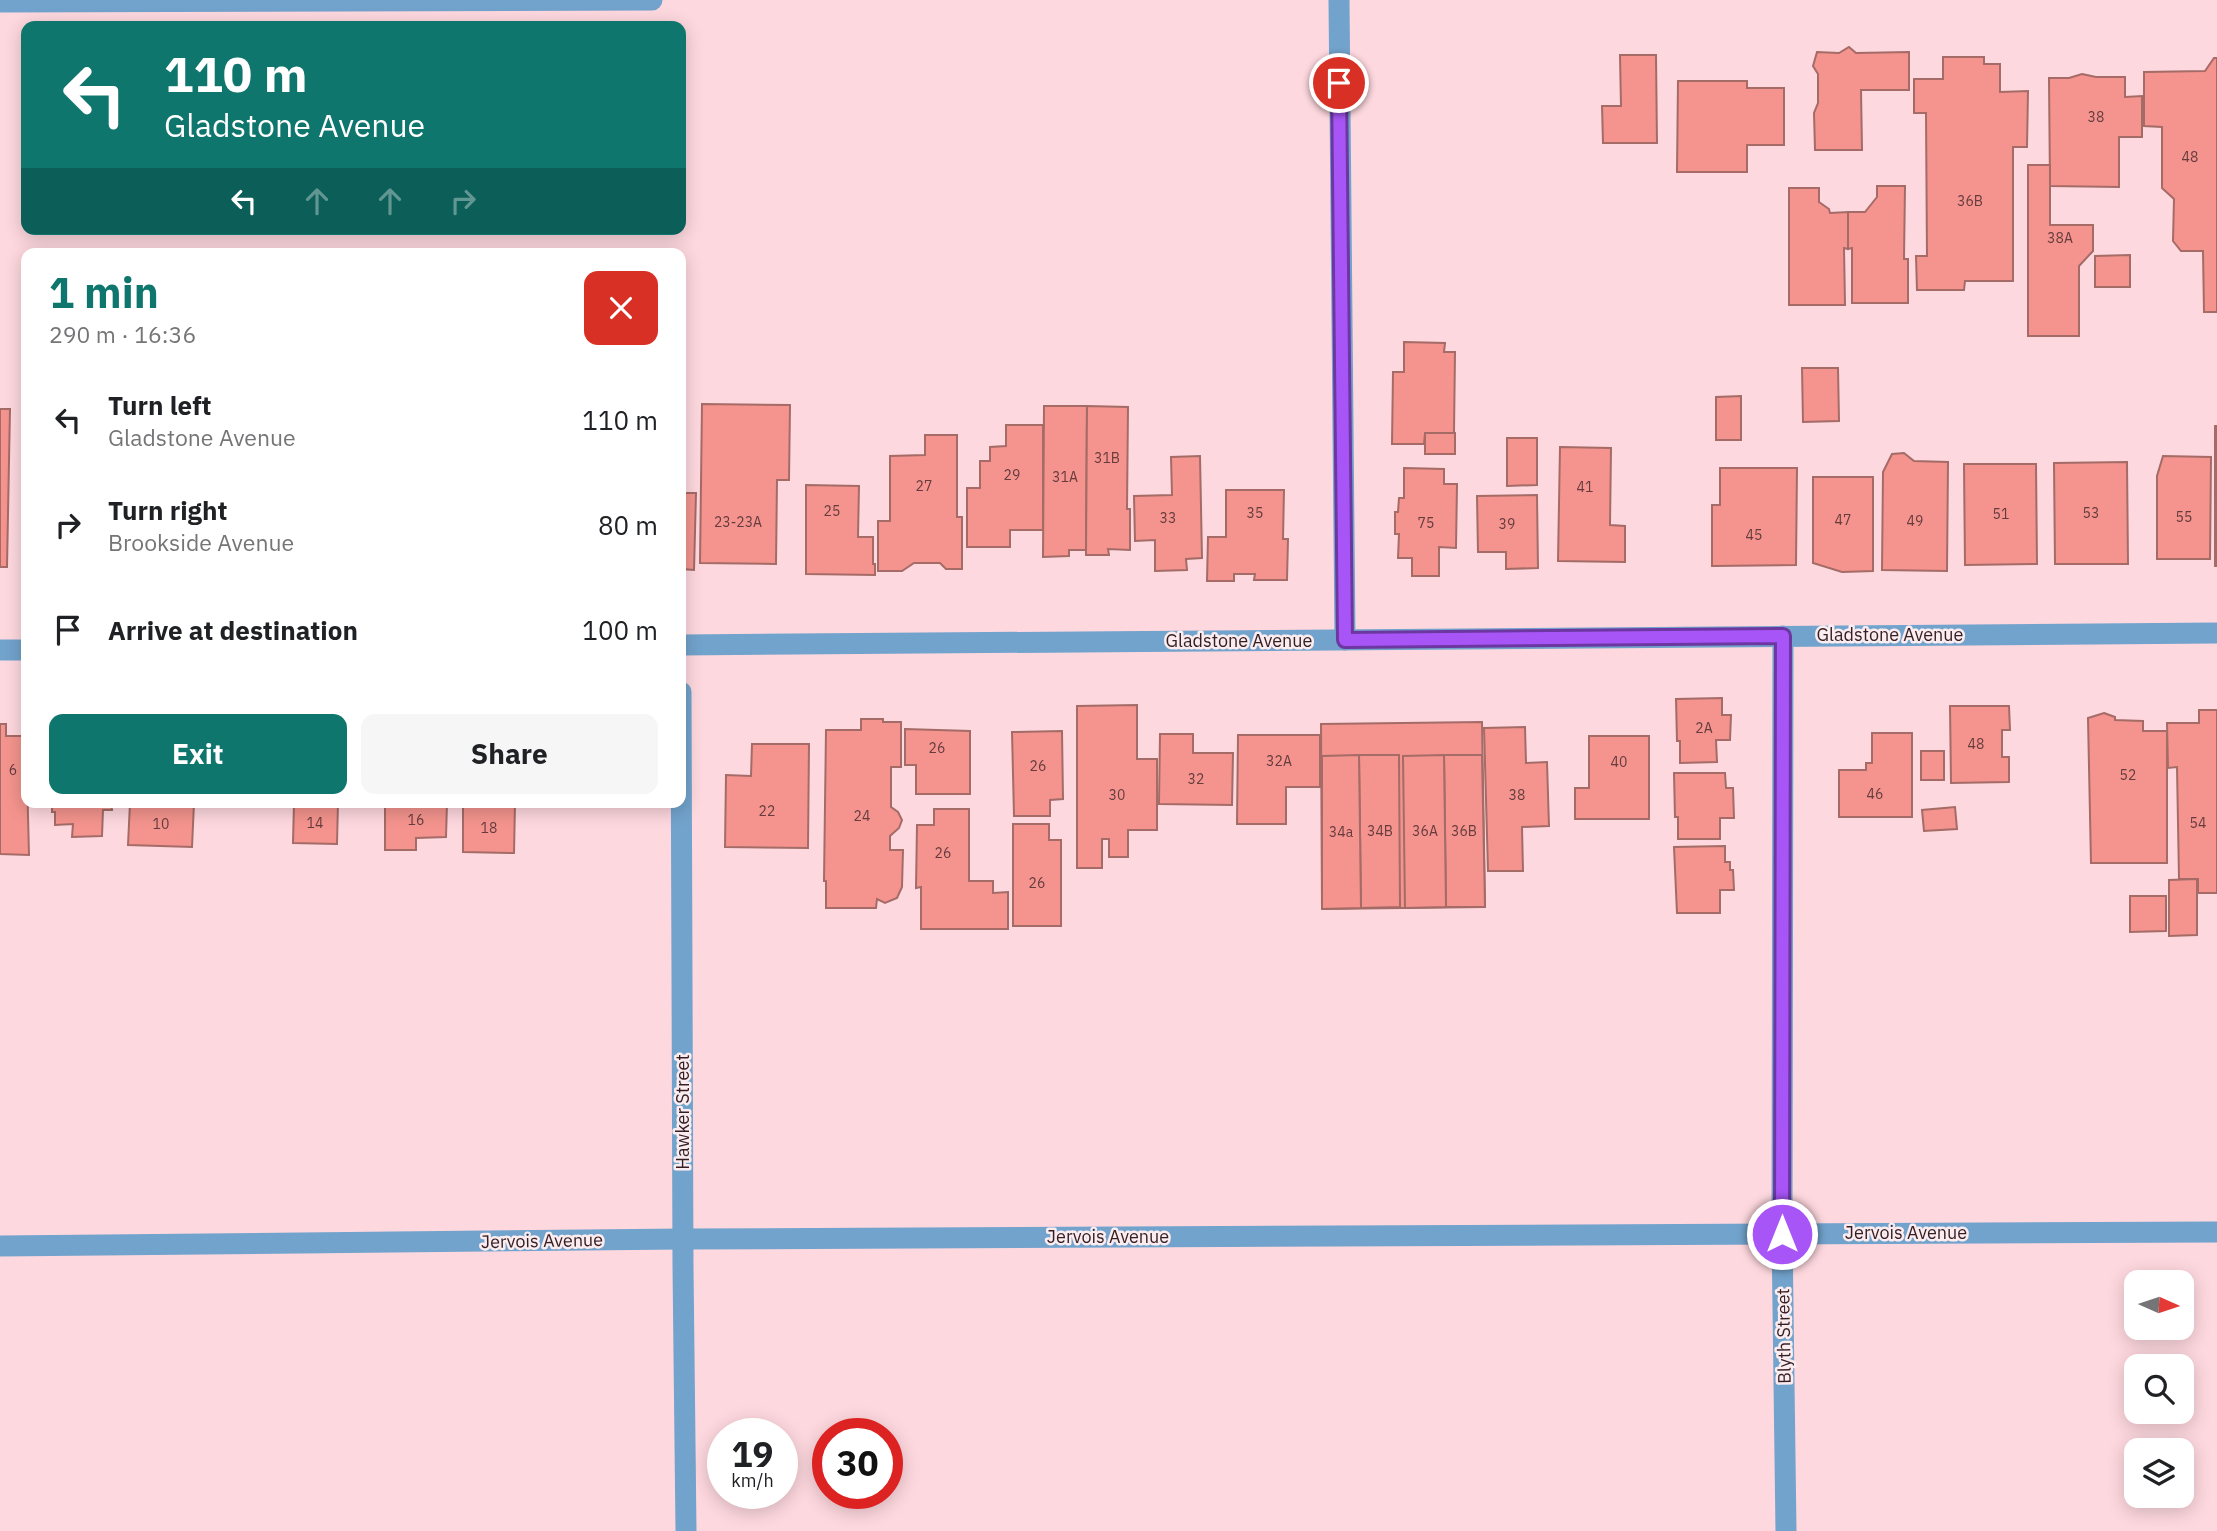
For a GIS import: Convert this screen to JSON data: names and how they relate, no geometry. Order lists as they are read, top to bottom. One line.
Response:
{"streets":{"street":["Gladstone Avenue","Hawker Street","Jervois Avenue","Blyth Street"]},"crossings":[["Gladstone Avenue","Blyth Street"],["Hawker Street","Jervois Avenue"],["Jervois Avenue","Blyth Street"]],"house_numbers":["38","48","36B","38A","31B","29","31A","27","41","25","35","53","51","55","33","47","49","23-23A","75","39","45","2A","48","26","32A","40","26","6","52","32","46","30","38","22","24","16","14","54","10","18","34B","36A","36B","34a","26","26"],"north":"right","page":{"turn":["110 m","Gladstone Avenue"],"heading":["1 min","290 m · 16:36"],"list":[{"name":"Turn left","note":"Gladstone Avenue","value":"110 m"},{"name":"Turn right","note":"Brookside Avenue","value":"80 m"},{"name":"Arrive at destination","value":"100 m"}],"buttons":["Exit","Share"],"speed":"19 km/h","limit":"30"}}
